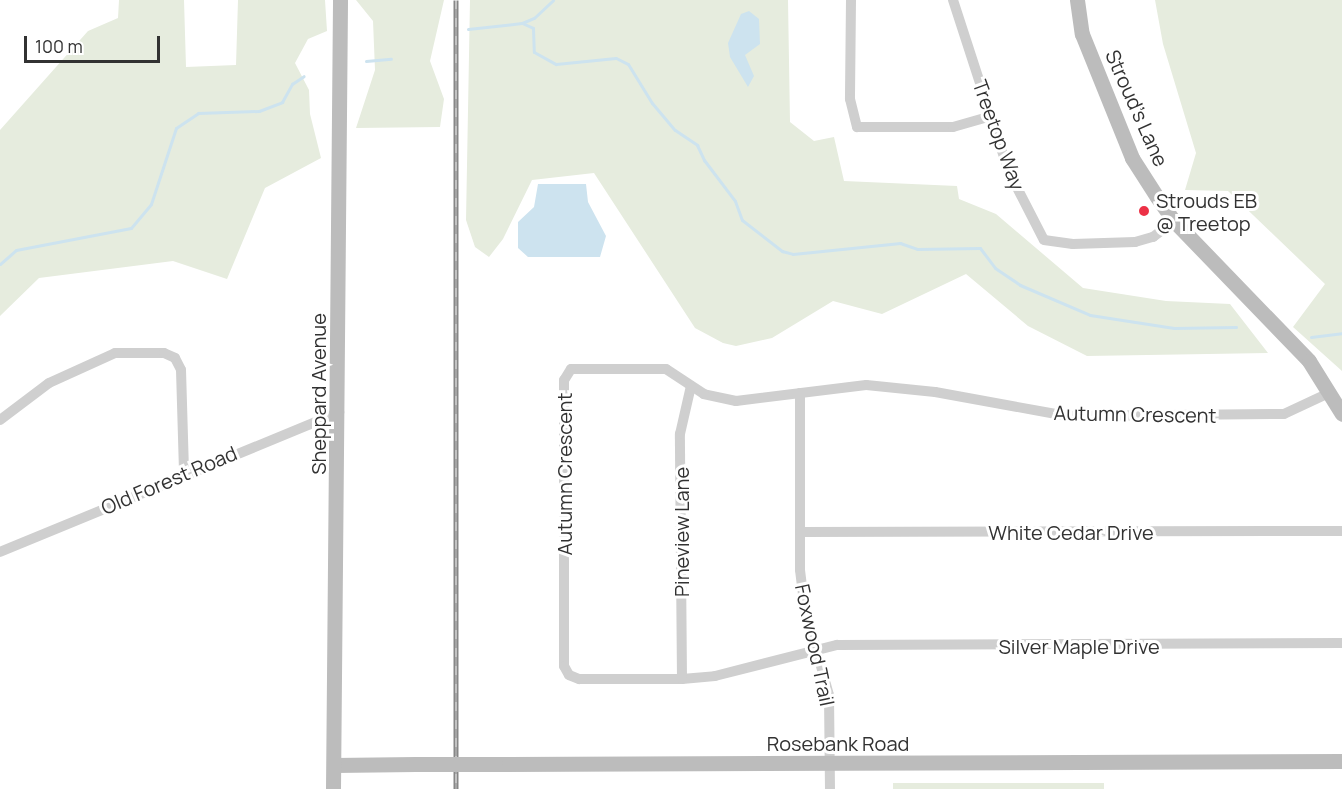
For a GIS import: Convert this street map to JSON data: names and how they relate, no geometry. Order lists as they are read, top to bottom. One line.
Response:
{"streets":{"street":["Stroud's Lane","Treetop Way","Sheppard Avenue","Autumn Crescent","Old Forest Road","Pineview Lane","White Cedar Drive","Foxwood Trail","Silver Maple Drive","Rosebank Road"]},"crossings":[["Stroud's Lane","Treetop Way"],["Stroud's Lane","Autumn Crescent"],["Sheppard Avenue","Old Forest Road"],["Sheppard Avenue","Rosebank Road"],["Autumn Crescent","Pineview Lane"],["Autumn Crescent","Foxwood Trail"],["Autumn Crescent","Silver Maple Drive"],["White Cedar Drive","Foxwood Trail"],["Foxwood Trail","Silver Maple Drive"],["Foxwood Trail","Rosebank Road"]],"places":["Strouds EB @ Treetop"],"scale_bar":"100 m"}
